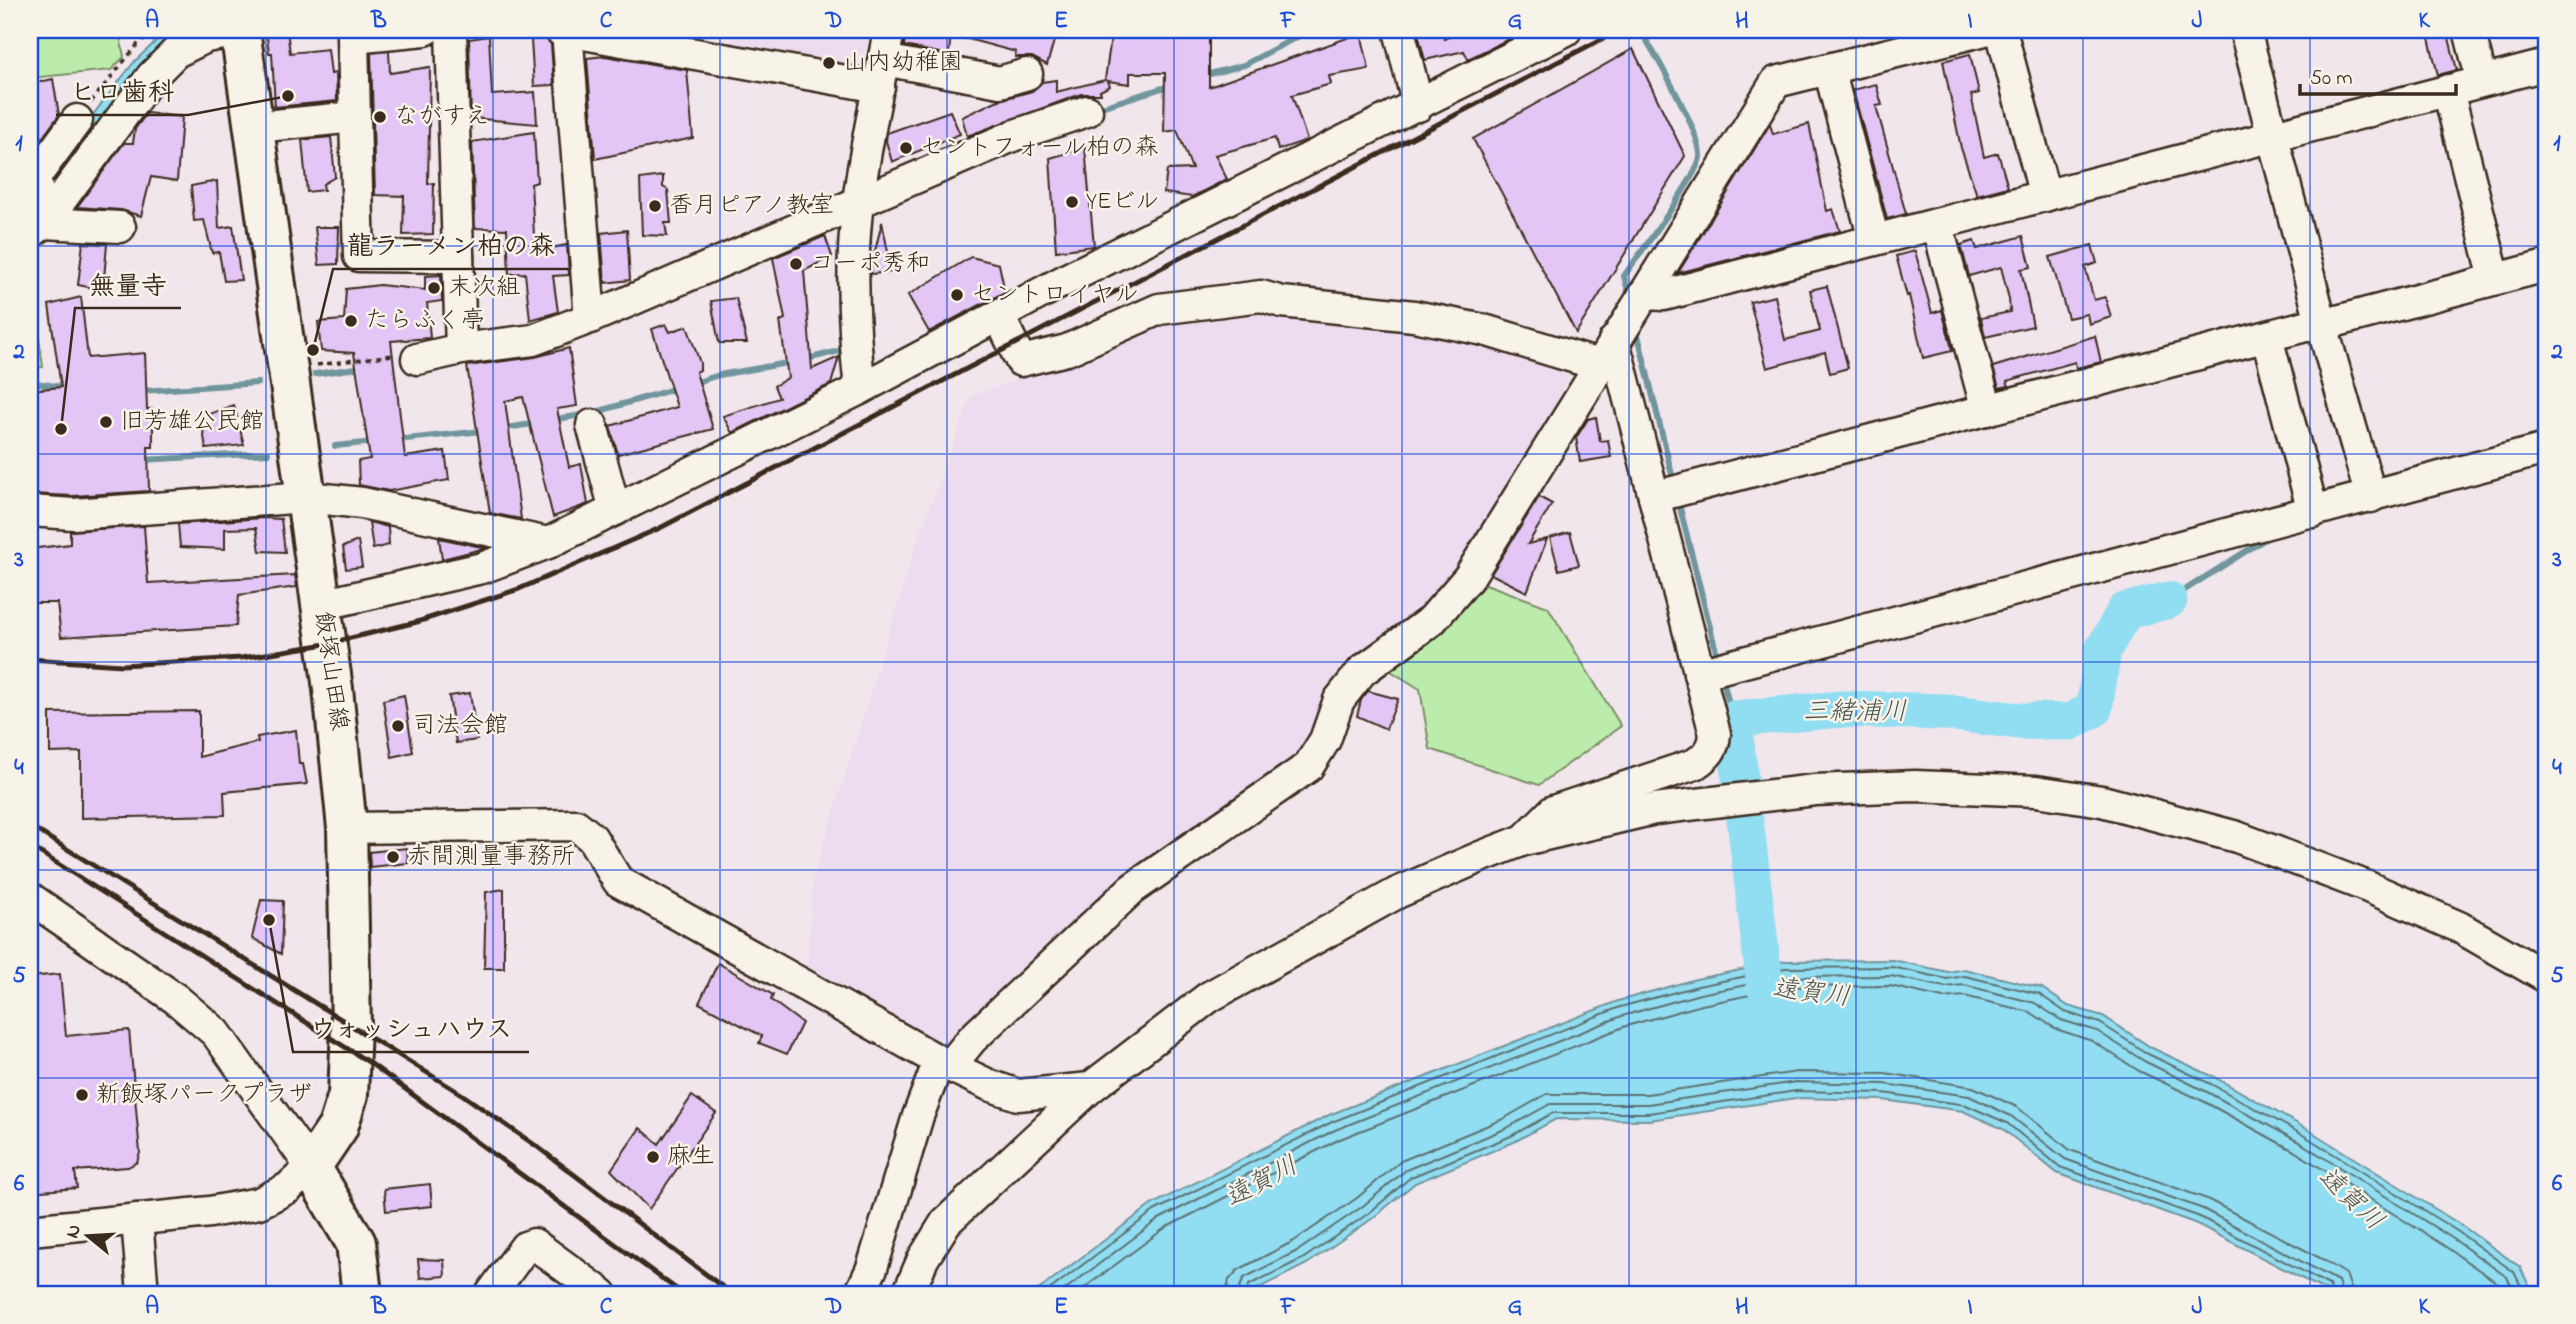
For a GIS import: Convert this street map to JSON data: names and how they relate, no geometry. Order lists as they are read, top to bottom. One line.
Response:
{"streets":{"main road":["飯塚山田線"]},"water":["三緒浦川","遠賀川"],"places":["山内幼稚園","ヒロ歯科","ながすえ","セントフォール柏の森","YEビル","香月ピアノ教室","コーポ秀和","末次組","セントロイヤル","たらふく亭","龍ラーメン柏の森","旧芳雄公民館","無量寺","司法会館","赤間測量事務所","ウォッシュハウス","新飯塚パークプラザ","麻生"],"scale_bar":"50 m","north":"left","grid":{"columns":["A","B","C","D","E","F","G","H","I","J","K"],"rows":["1","2","3","4","5","6"]}}
